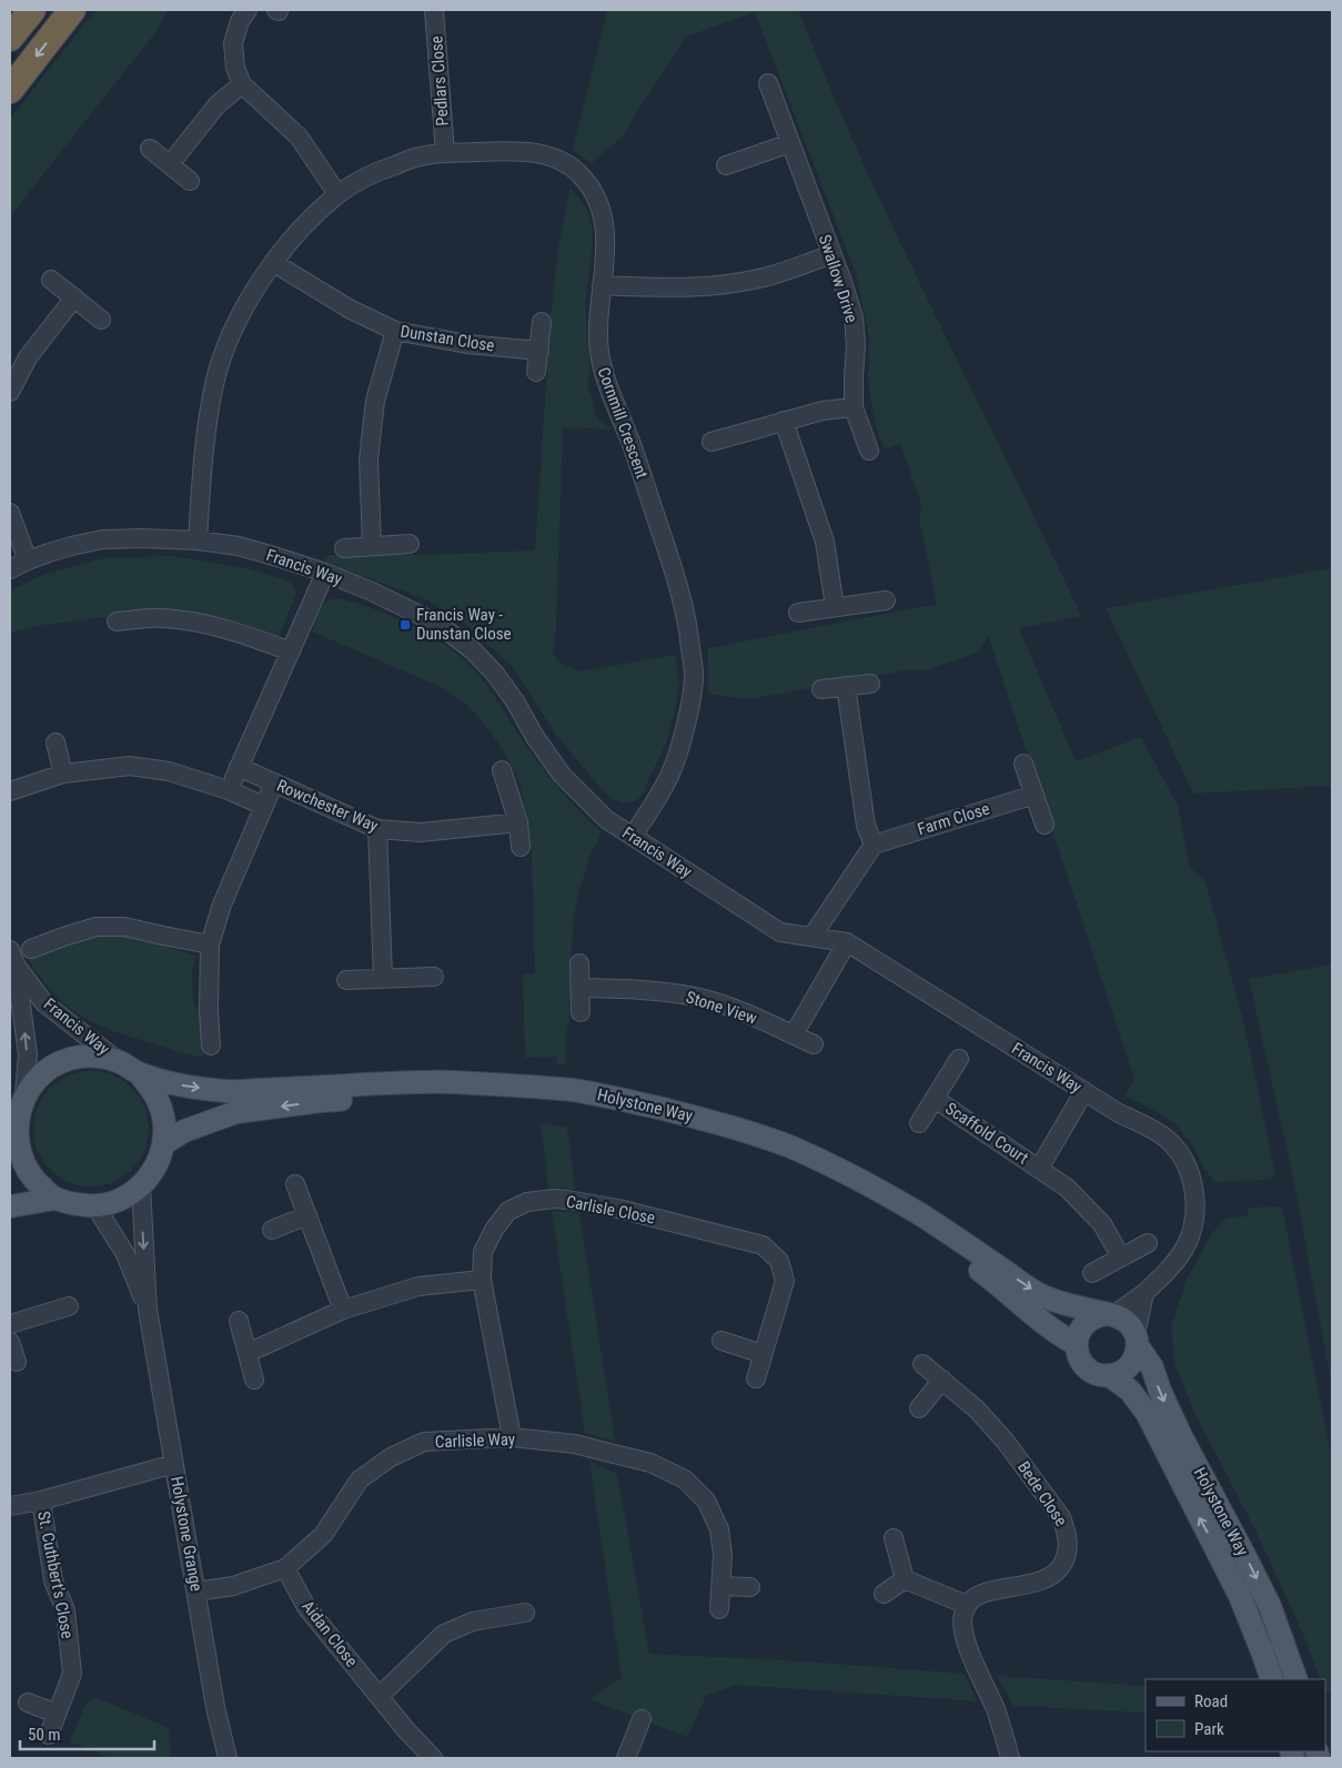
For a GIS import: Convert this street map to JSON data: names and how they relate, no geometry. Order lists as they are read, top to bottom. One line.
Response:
{"streets":{"main road":["Holystone Way"],"street":["Pedlars Close","Swallow Drive","Dunstan Close","Cornmill Crescent","Francis Way","Rowchester Way","Farm Close","Stone View","Scaffold Court","Carlisle Close","Carlisle Way","Bede Close","Holystone Grange","St. Cuthbert's Close","Aidan Close"]},"crossings":[["Pedlars Close","Cornmill Crescent"],["Dunstan Close","Cornmill Crescent"],["Cornmill Crescent","Francis Way"],["Francis Way","Holystone Way"],["Francis Way","Scaffold Court"],["Francis Way","Holystone Grange"],["Holystone Way","Holystone Grange"],["Carlisle Close","Carlisle Way"],["Carlisle Way","Holystone Grange"],["Carlisle Way","Aidan Close"]],"places":{"transit":["Francis Way - Dunstan Close"]},"legend":["Road","Park"],"scale_bar":"50 m"}
